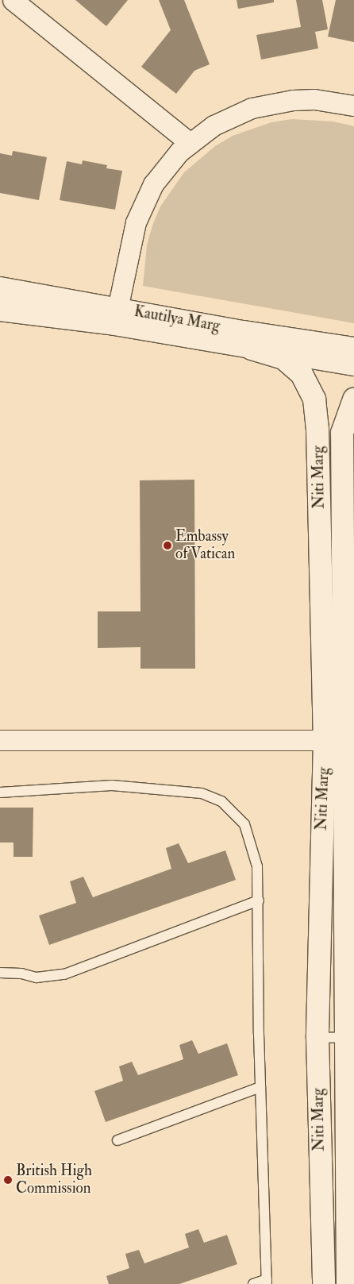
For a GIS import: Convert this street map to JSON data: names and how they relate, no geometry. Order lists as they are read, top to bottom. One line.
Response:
{"streets":{"street":["Kautilya Marg","Niti Marg"]},"crossings":[["Kautilya Marg","Niti Marg"]],"places":["Embassy of Vatican","British High Commission"]}
